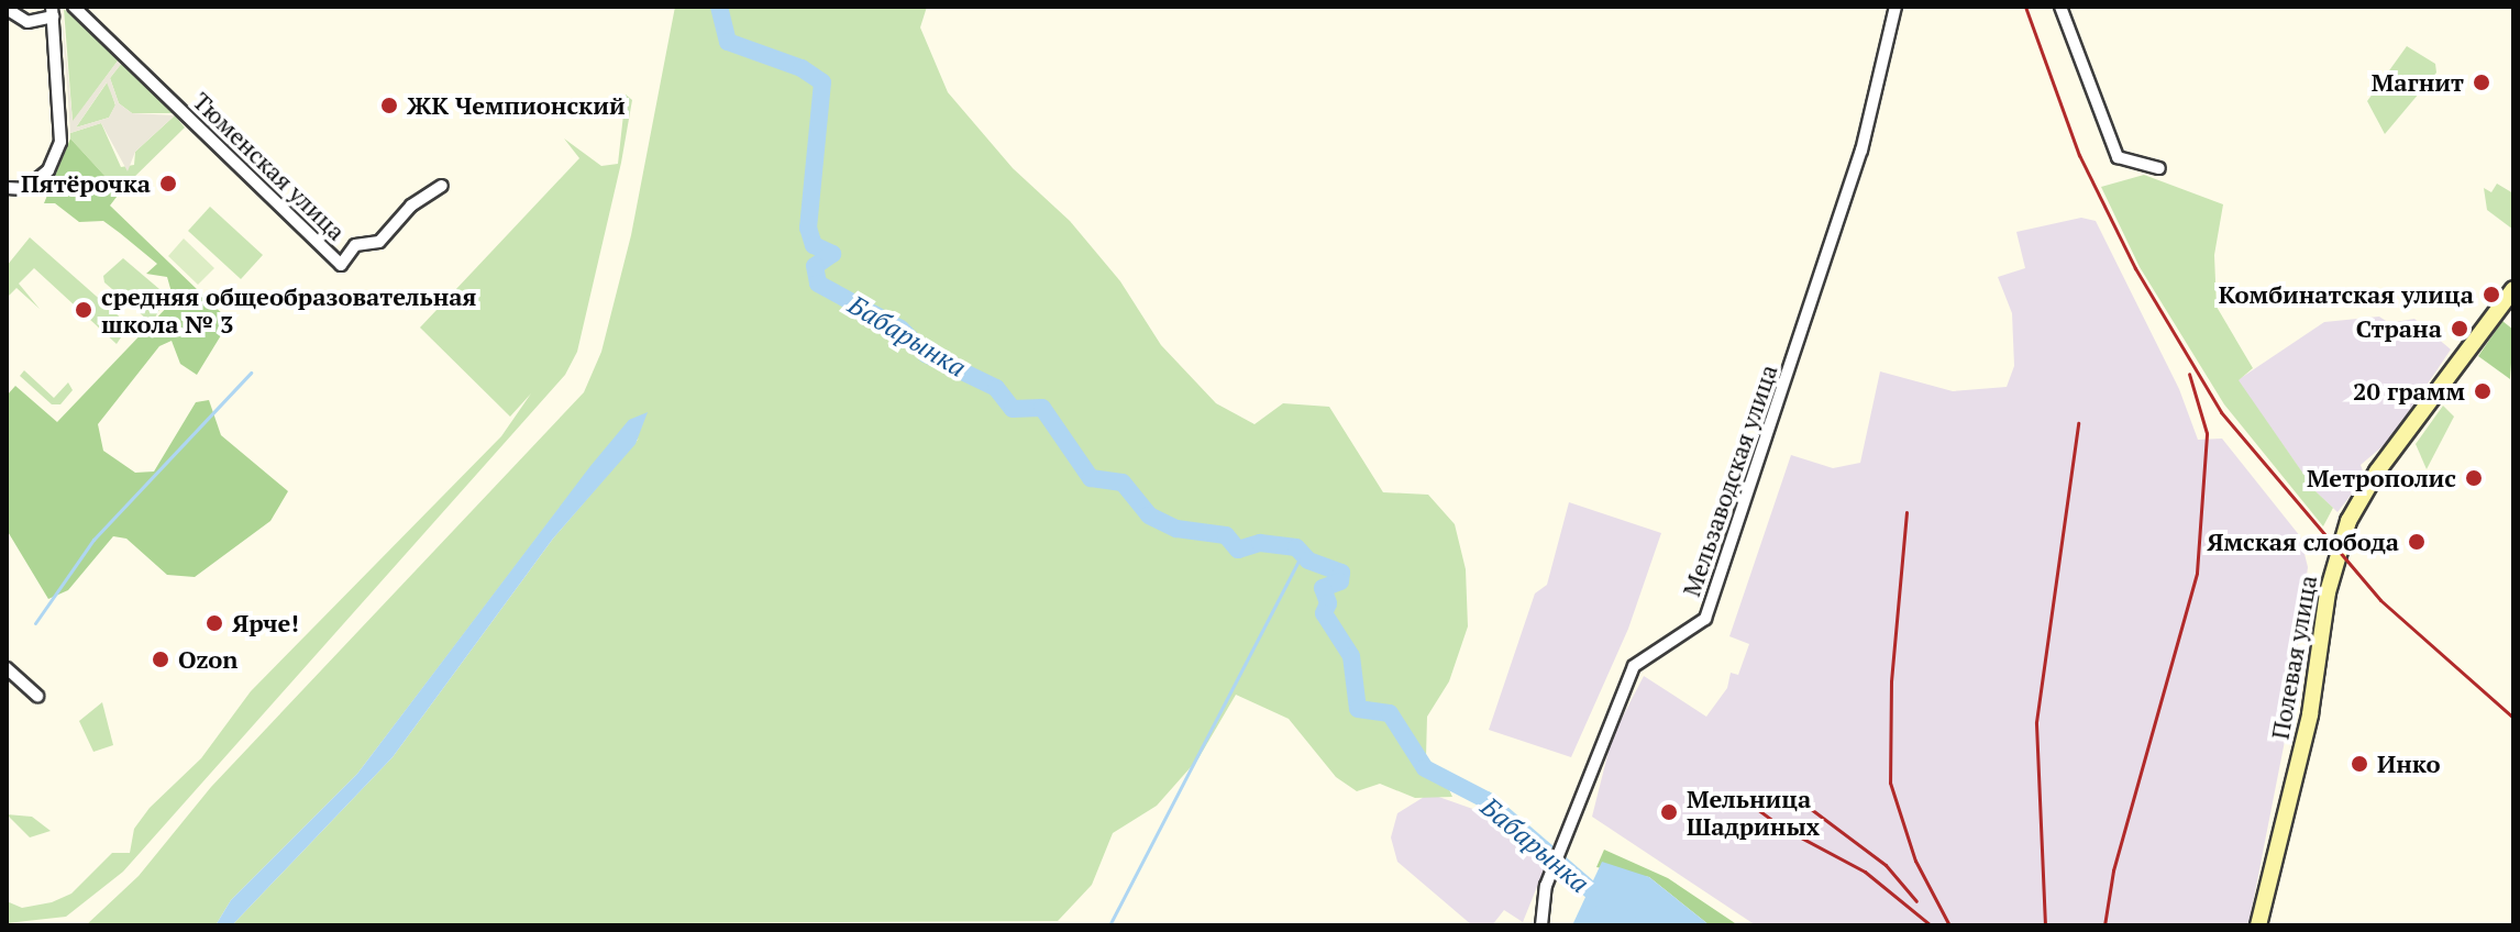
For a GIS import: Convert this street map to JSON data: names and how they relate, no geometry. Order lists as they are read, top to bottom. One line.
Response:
{"streets":{"street":["Тюменская улица","Мельзаводская улица","Полевая улица"]},"water":["Бабарынка"],"places":["Магнит","ЖК Чемпионский","Пятёрочка","Комбинатская улица","средняя общеобразовательная школа № 3","Страна","20 грамм","Метрополис","Ямская слобода","Ярче!","Ozon","Инко","Мельница Шадриных"]}
